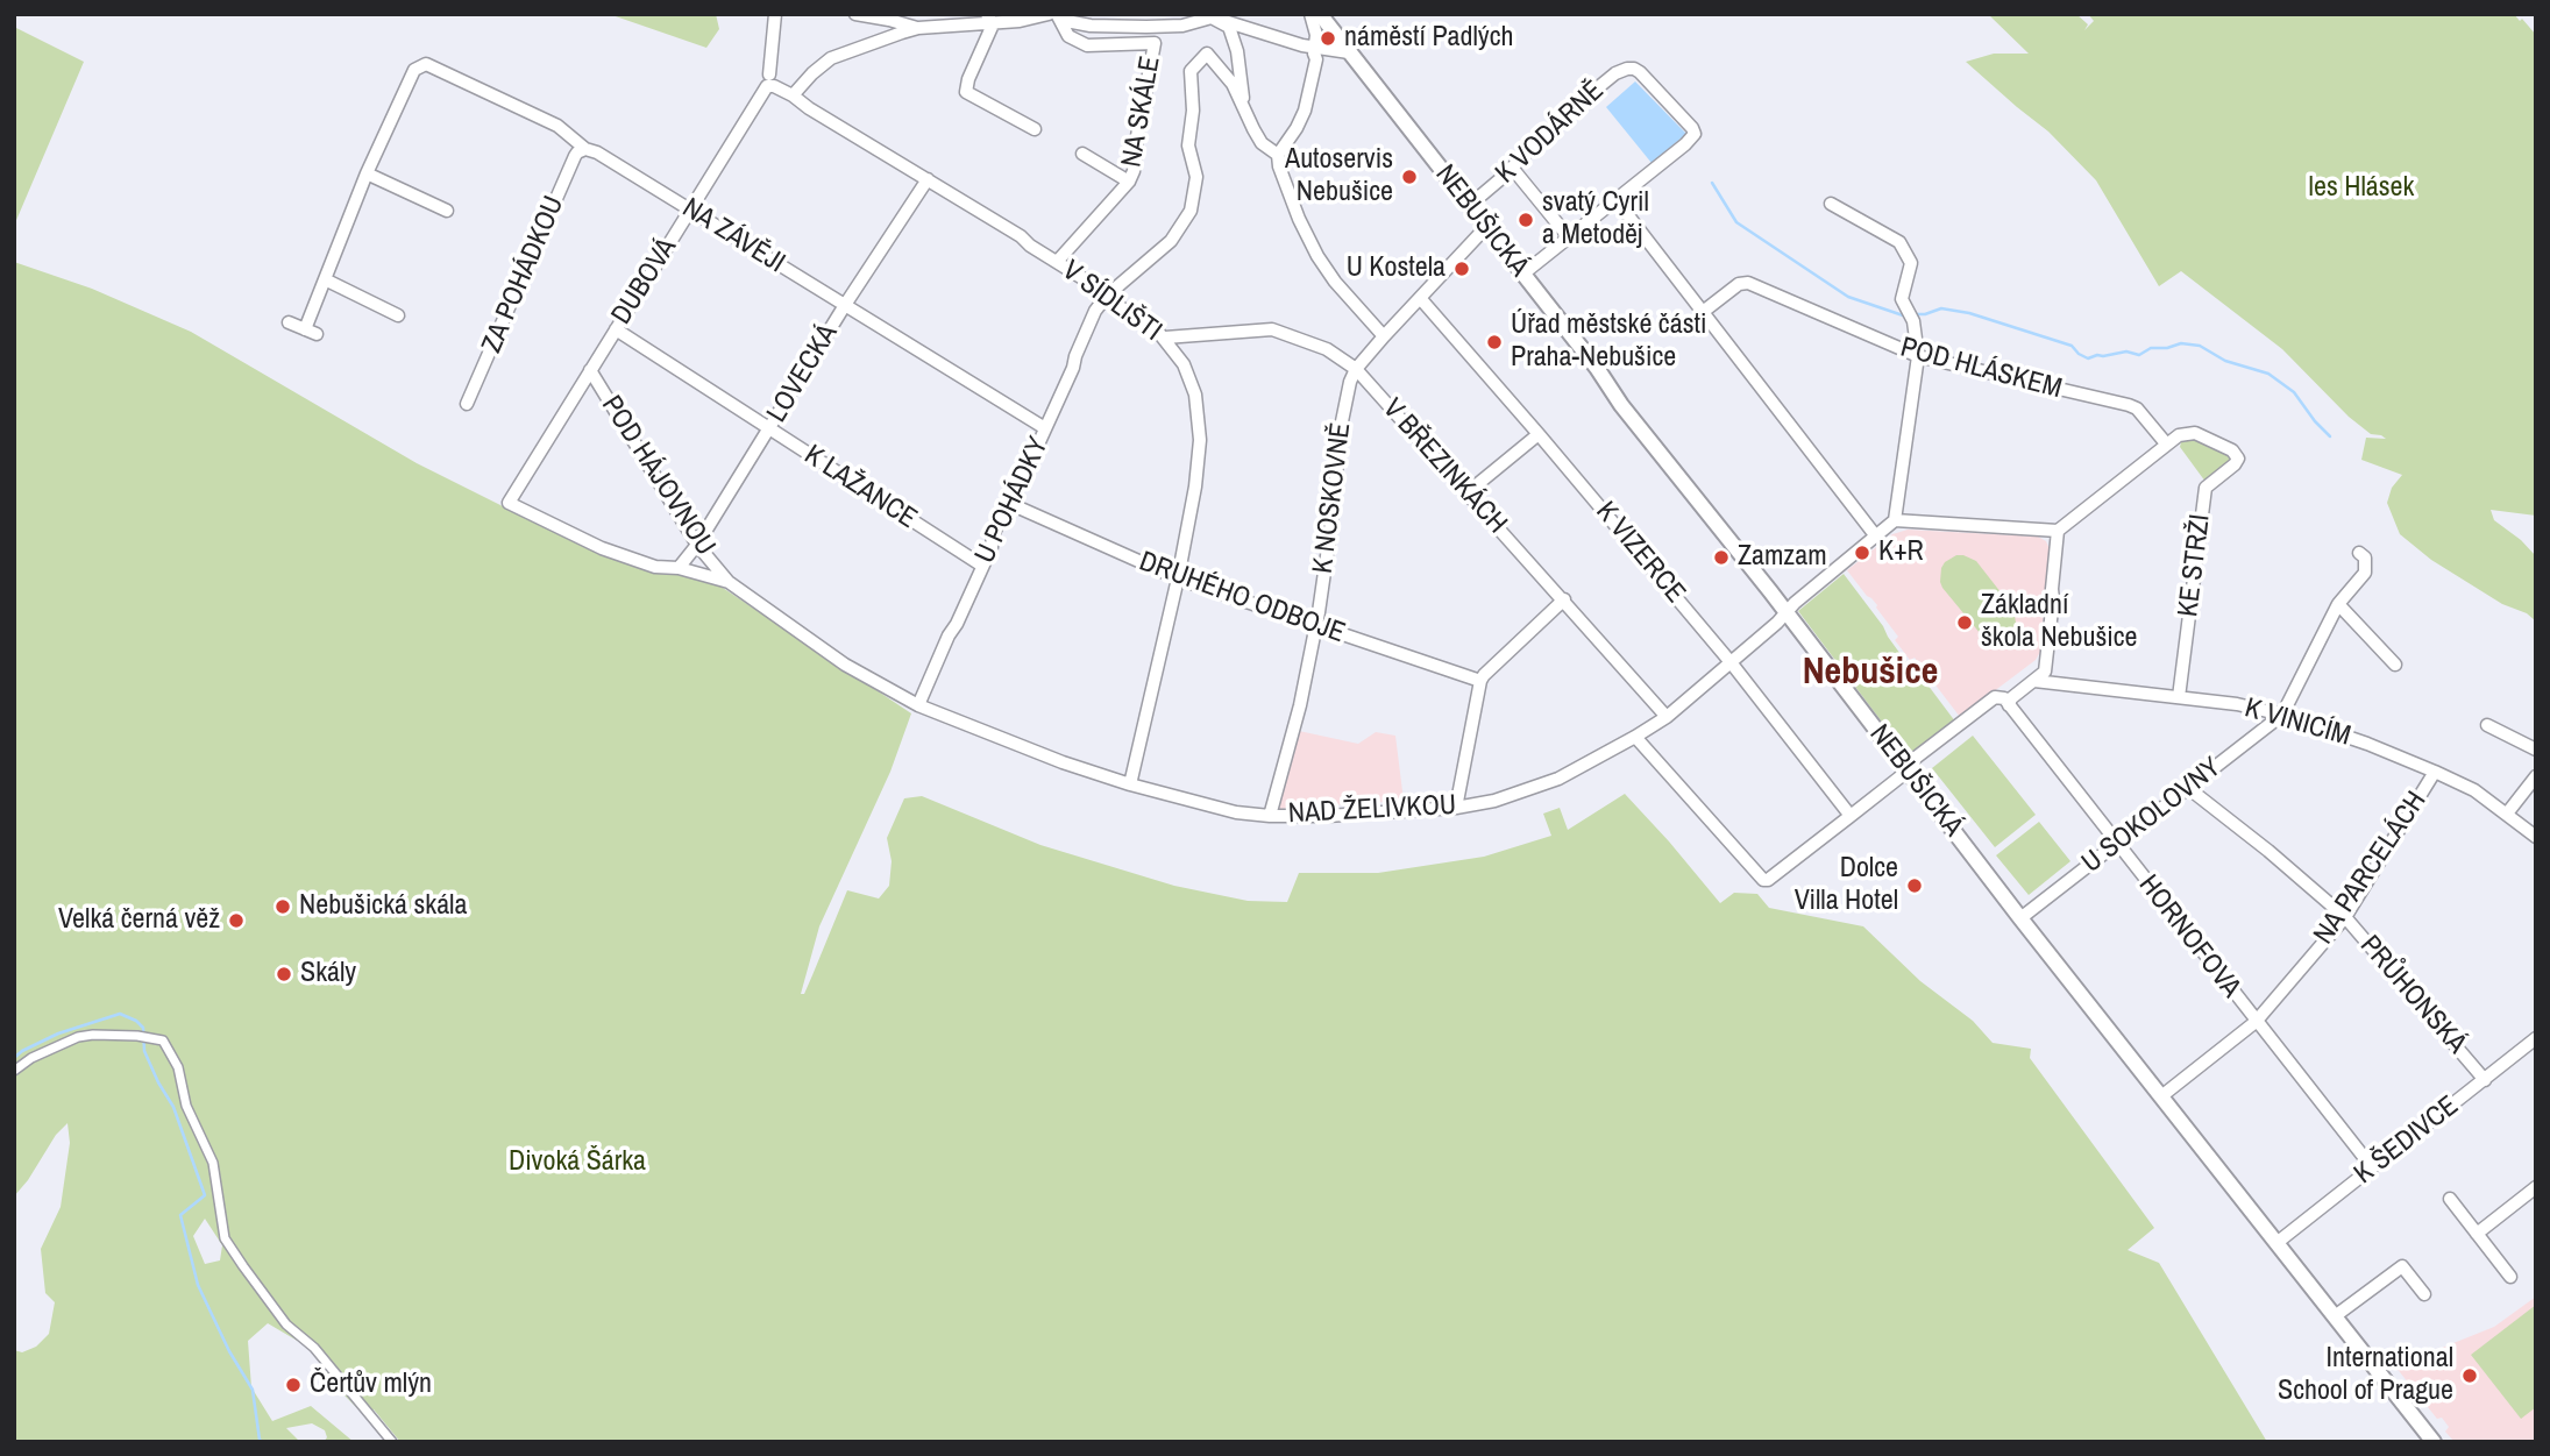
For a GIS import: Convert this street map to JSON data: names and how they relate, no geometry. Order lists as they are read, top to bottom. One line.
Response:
{"streets":{"street":["NA SKÁLE","K VODÁRNĚ","NEBUŠICKÁ","NA ZÁVĚJI","ZA POHÁDKOU","DUBOVÁ","V SÍDLIŠTI","POD HLÁSKEM","LOVECKÁ","V BŘEZINKÁCH","POD HÁJOVNOU","K LAŽANCE","K NOSKOVNĚ","U POHÁDKY","K VIZERCE","KE STRŽI","DRUHÉHO ODBOJE","K VINICÍM","NAD ŽELIVKOU","U SOKOLOVNY","NA PARCELÁCH","HORNOFOVA","PRŮHONSKÁ","K ŠEDIVCE"]},"crossings":[["NA SKÁLE","V SÍDLIŠTI"],["K VODÁRNĚ","NEBUŠICKÁ"],["NEBUŠICKÁ","K NOSKOVNĚ"],["NEBUŠICKÁ","NAD ŽELIVKOU"],["NEBUŠICKÁ","U SOKOLOVNY"],["NEBUŠICKÁ","NA PARCELÁCH"],["NEBUŠICKÁ","K ŠEDIVCE"],["NA ZÁVĚJI","ZA POHÁDKOU"],["NA ZÁVĚJI","DUBOVÁ"],["NA ZÁVĚJI","LOVECKÁ"],["NA ZÁVĚJI","U POHÁDKY"],["DUBOVÁ","V SÍDLIŠTI"],["DUBOVÁ","POD HÁJOVNOU"],["DUBOVÁ","K LAŽANCE"],["V SÍDLIŠTI","LOVECKÁ"],["V SÍDLIŠTI","V BŘEZINKÁCH"],["V SÍDLIŠTI","U POHÁDKY"],["V SÍDLIŠTI","DRUHÉHO ODBOJE"],["V SÍDLIŠTI","NAD ŽELIVKOU"],["POD HLÁSKEM","KE STRŽI"],["LOVECKÁ","POD HÁJOVNOU"],["LOVECKÁ","K LAŽANCE"],["V BŘEZINKÁCH","K NOSKOVNĚ"],["V BŘEZINKÁCH","NAD ŽELIVKOU"],["POD HÁJOVNOU","U POHÁDKY"],["POD HÁJOVNOU","NAD ŽELIVKOU"],["K LAŽANCE","U POHÁDKY"],["K NOSKOVNĚ","K VIZERCE"],["K NOSKOVNĚ","DRUHÉHO ODBOJE"],["K NOSKOVNĚ","NAD ŽELIVKOU"],["U POHÁDKY","DRUHÉHO ODBOJE"],["U POHÁDKY","NAD ŽELIVKOU"],["K VIZERCE","NAD ŽELIVKOU"],["KE STRŽI","K VINICÍM"],["K VINICÍM","U SOKOLOVNY"],["K VINICÍM","NA PARCELÁCH"],["U SOKOLOVNY","HORNOFOVA"],["U SOKOLOVNY","PRŮHONSKÁ"],["NA PARCELÁCH","HORNOFOVA"],["NA PARCELÁCH","PRŮHONSKÁ"],["HORNOFOVA","K ŠEDIVCE"],["PRŮHONSKÁ","K ŠEDIVCE"]],"districts":["Nebušice"],"parks":["les Hlásek","Divoká Šárka"],"places":["náměstí Padlých","Autoservis Nebušice","svatý Cyril a Metoděj","U Kostela","Úřad městské části Praha-Nebušice","K+R","Zamzam","Základní škola Nebušice","Dolce Villa Hotel","Nebušická skála","Velká černá věž","Skály","International School of Prague","Čertův mlýn"]}
